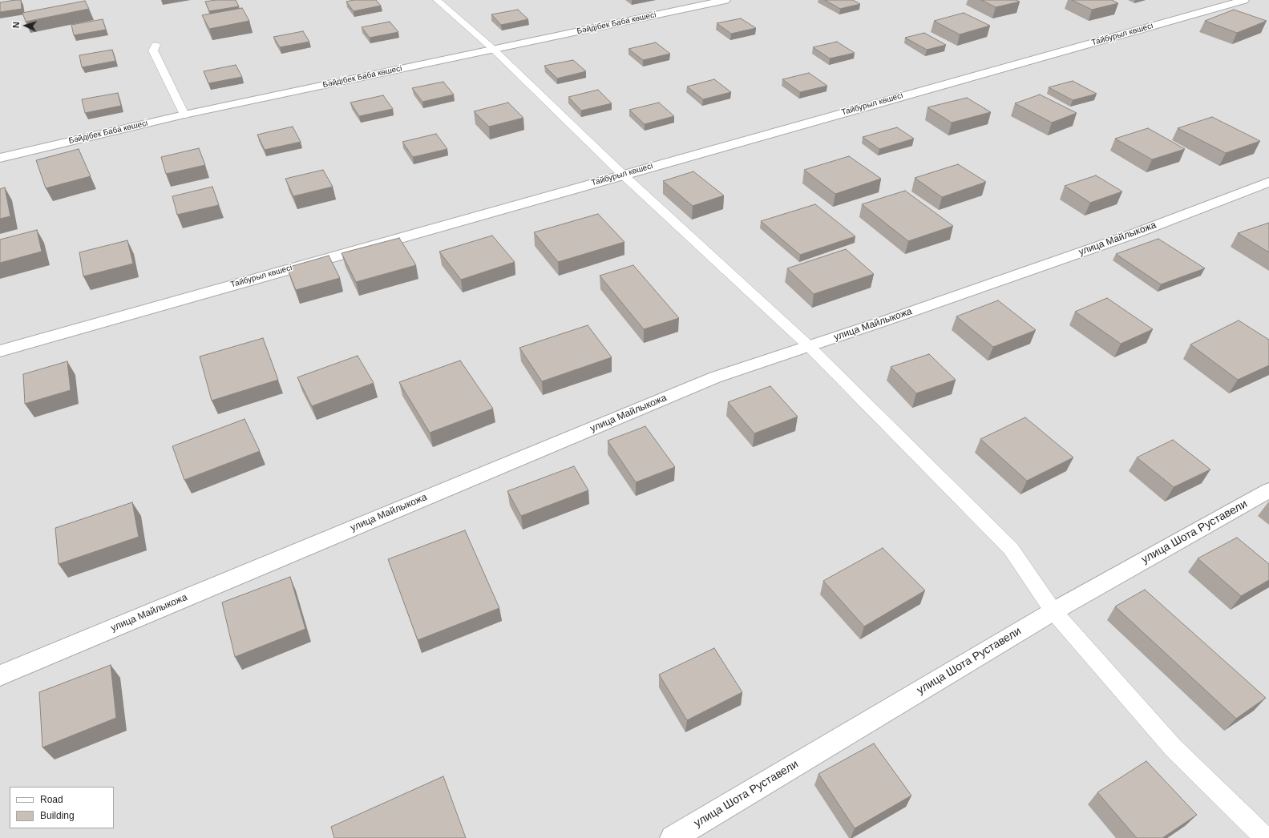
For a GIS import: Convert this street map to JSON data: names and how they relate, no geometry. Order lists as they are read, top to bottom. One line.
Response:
{"streets":{"street":["Бәйдібек Баба көшесі","Тайбурыл көшесі","улица Майлыкожа","улица Шота Руставели"]},"legend":["Road","Building"],"north":"left"}
